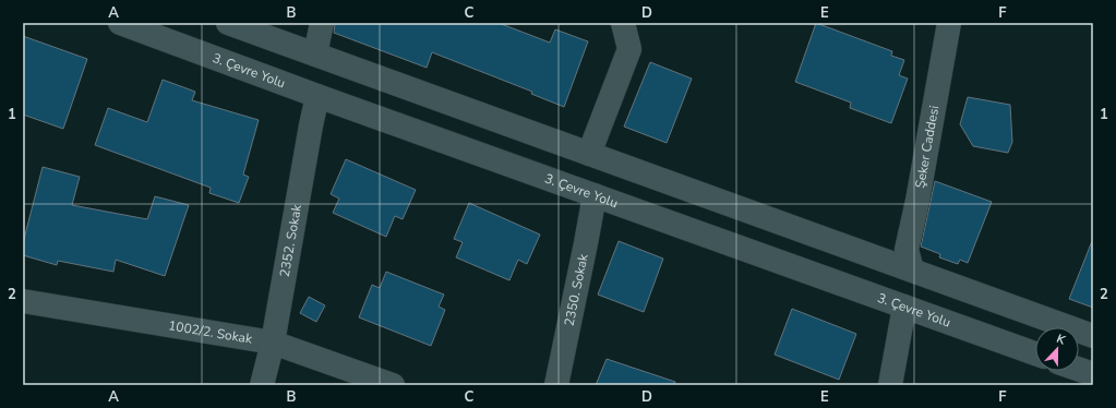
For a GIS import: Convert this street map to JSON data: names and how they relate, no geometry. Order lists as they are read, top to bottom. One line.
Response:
{"streets":{"main road":["3. Çevre Yolu","Şeker Caddesi","2352. Sokak","2350. Sokak","1002/2. Sokak"]},"crossings":[["3. Çevre Yolu","2352. Sokak"],["3. Çevre Yolu","2350. Sokak"],["2352. Sokak","1002/2. Sokak"]],"north":"top","grid":{"columns":["A","B","C","D","E","F"],"rows":["1","2"]}}
